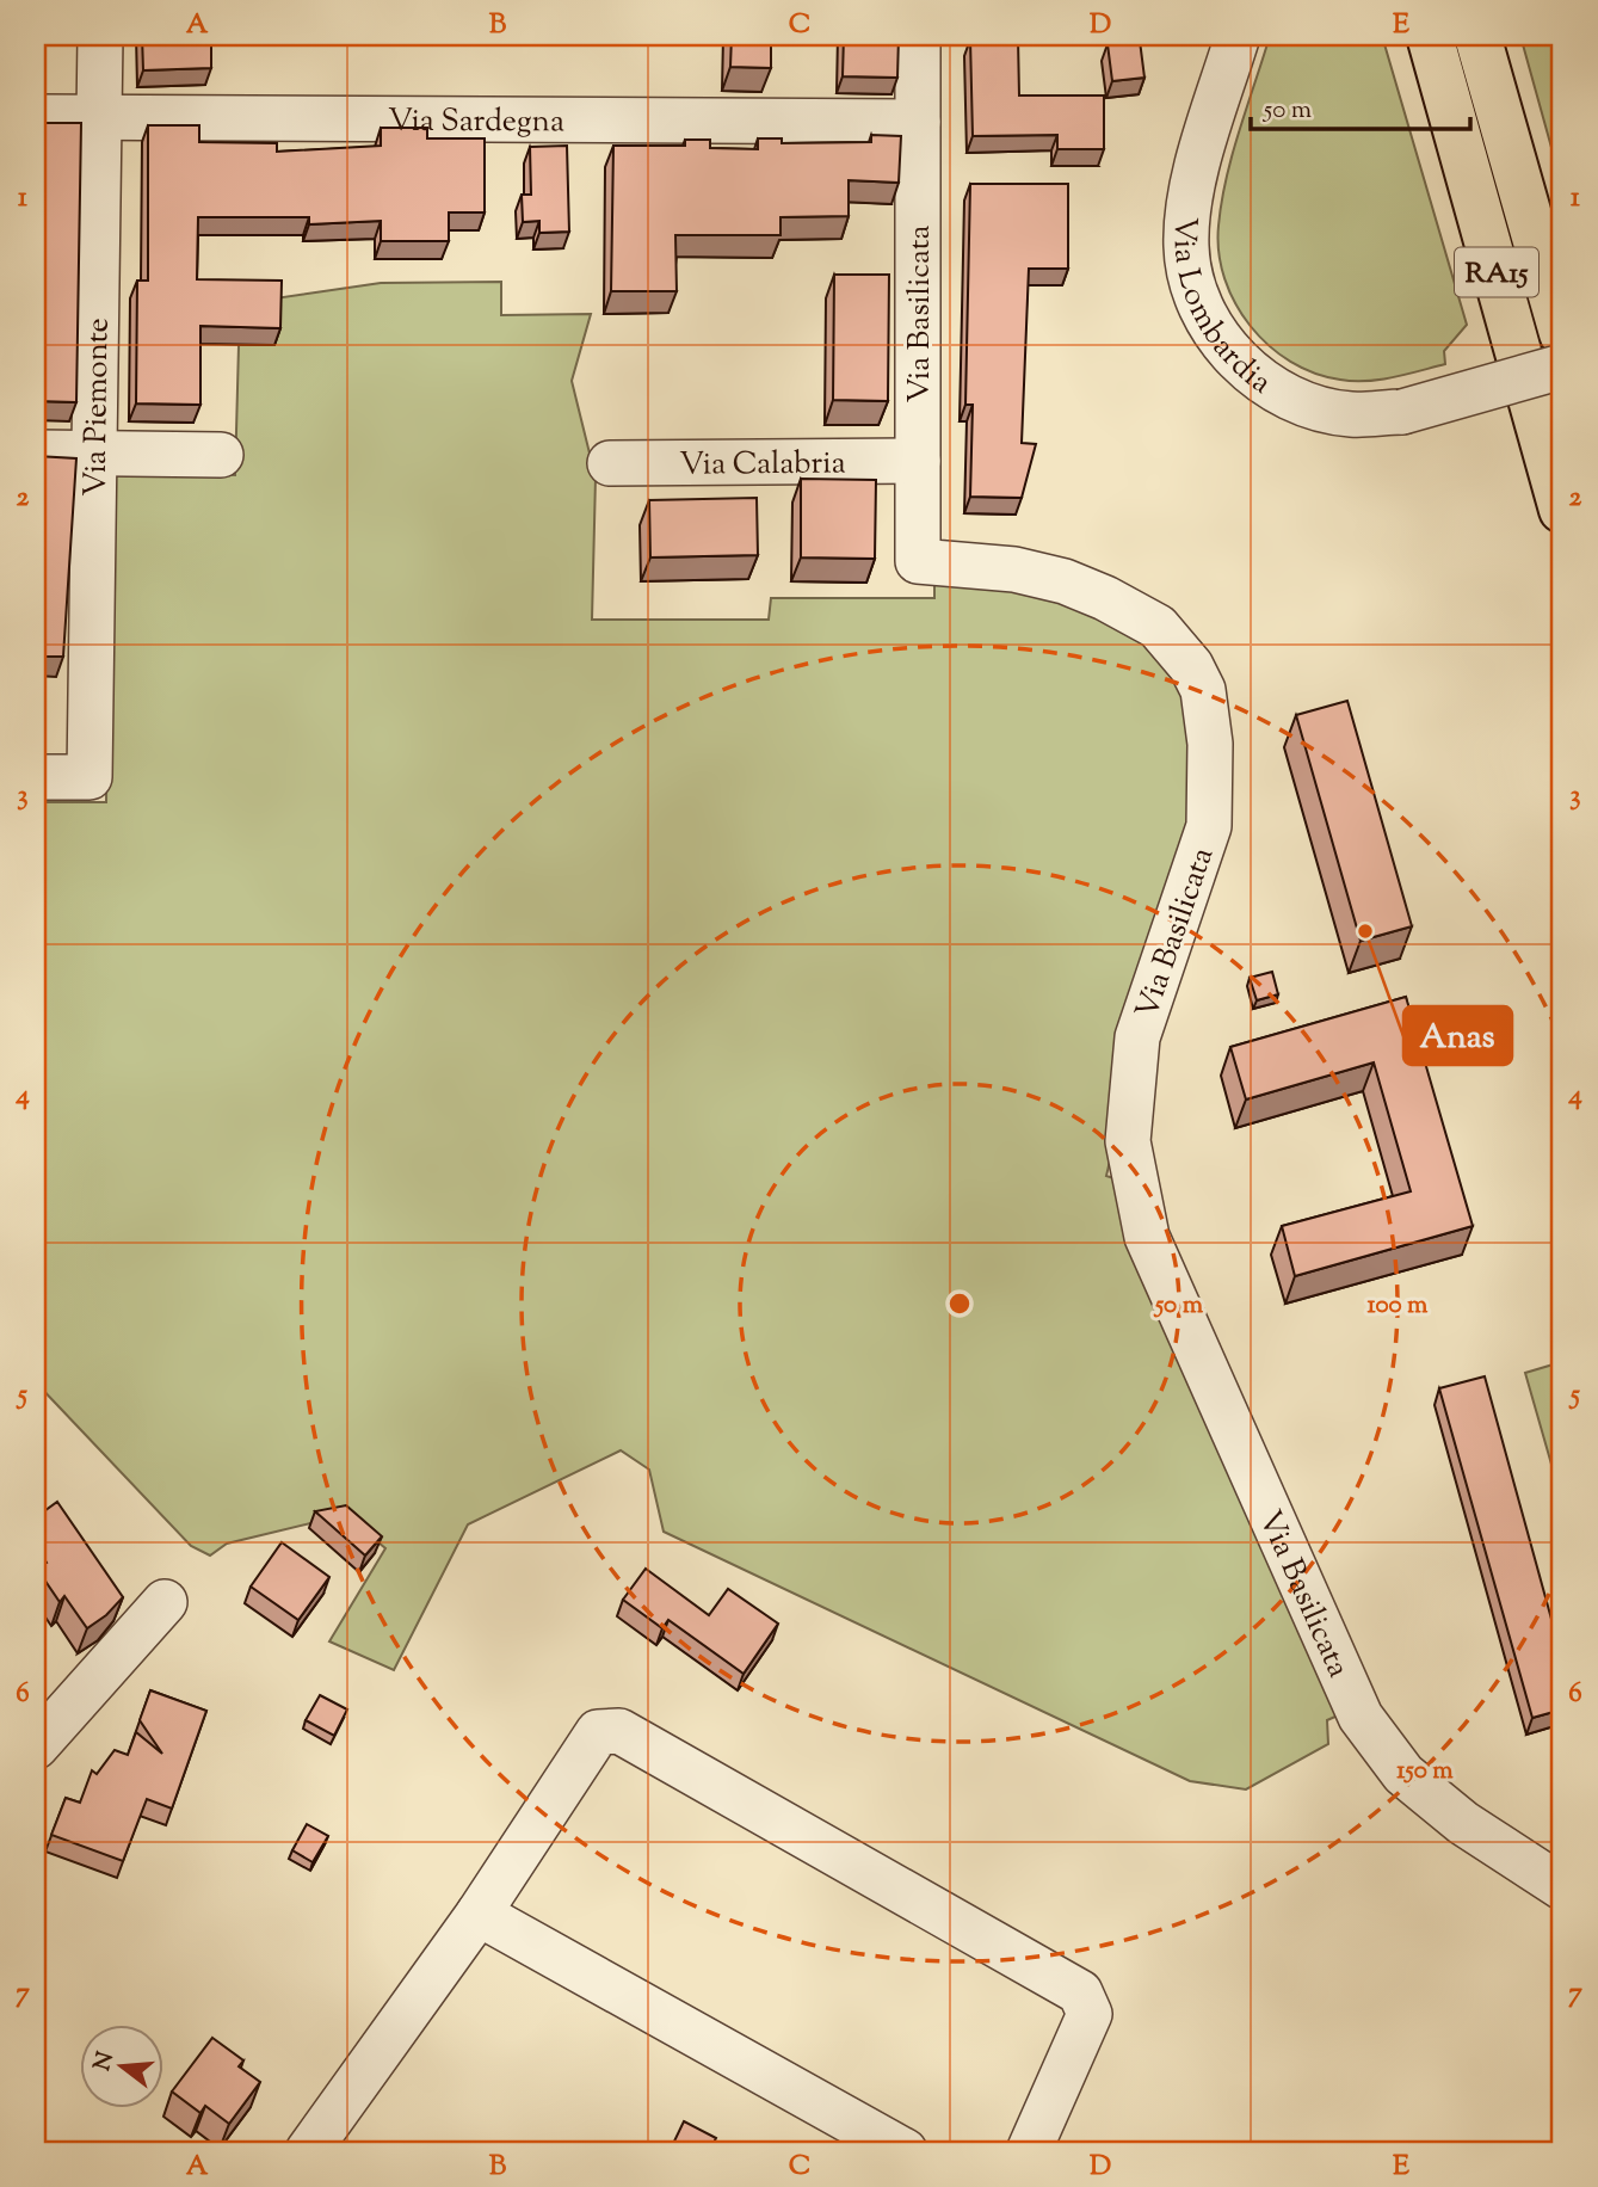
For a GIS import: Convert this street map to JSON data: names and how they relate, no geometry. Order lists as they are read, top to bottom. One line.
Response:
{"streets":{"highway":["RA15"],"street":["Via Sardegna","Via Lombardia","Via Basilicata","Via Piemonte","Via Calabria"]},"crossings":[["Via Sardegna","Via Basilicata"],["Via Sardegna","Via Piemonte"],["Via Basilicata","Via Calabria"]],"places":["Anas"],"scale_bar":"50 m","north":"left","grid":{"columns":["A","B","C","D","E"],"rows":["1","2","3","4","5","6","7"]},"rings":["50 m","100 m","150 m"]}
